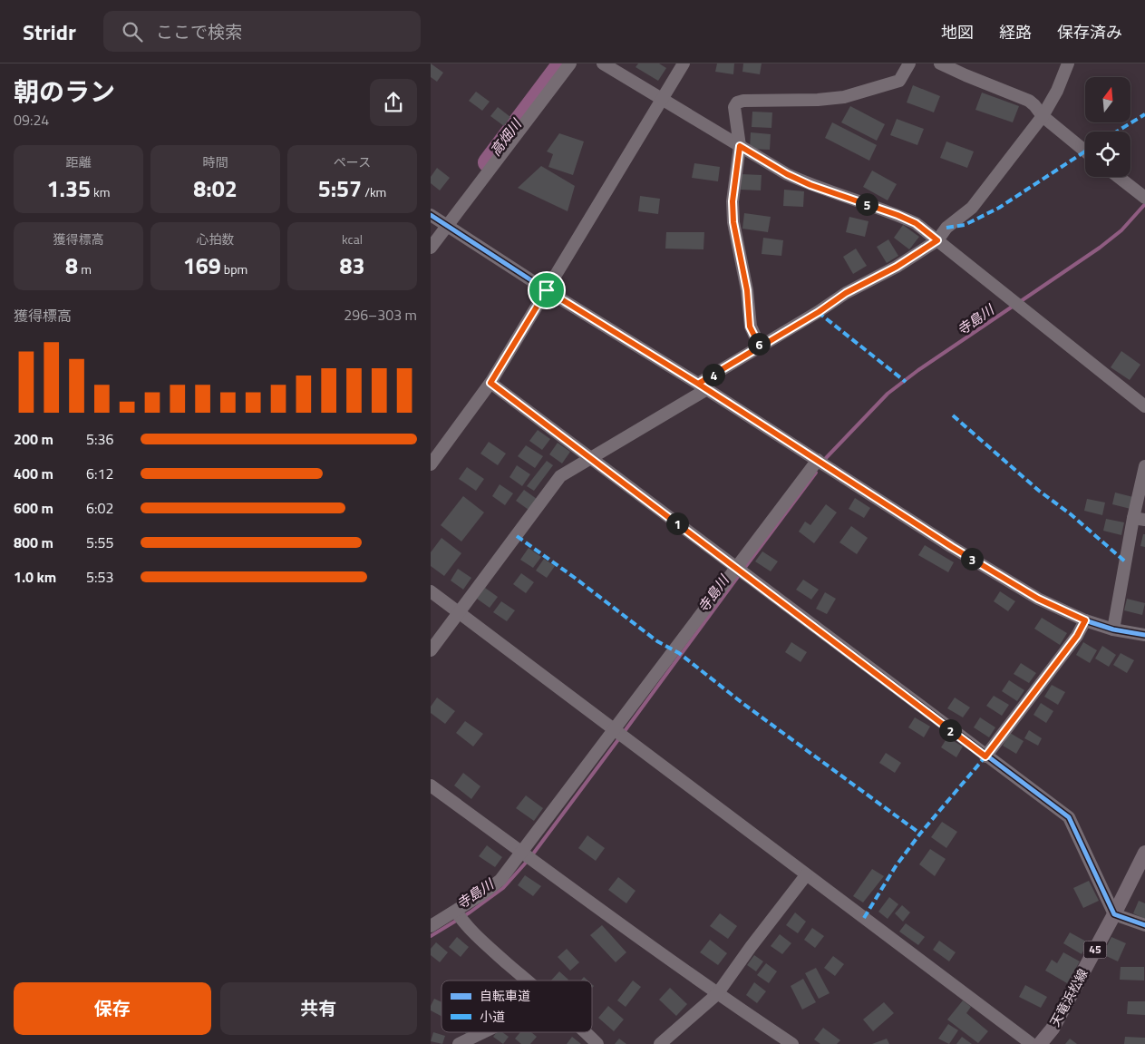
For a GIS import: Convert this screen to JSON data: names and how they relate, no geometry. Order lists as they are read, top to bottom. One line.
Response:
{"streets":{"main road":["45","天竜浜松線"]},"water":["高畑川","寺島川"],"legend":["自転車道","小道"],"north":"top","page":{"header":"Stridr","search":"ここで検索","nav":["地図","経路","保存済み"],"heading":["朝のラン","09:24"],"stats":[["距離","1.35 km"],["時間","8:02"],["ペース","5:57 /km"],["獲得標高","8 m"],["心拍数","169 bpm"],["kcal","83"]],"pins":["5","6","4","1","3","2"],"chart":["獲得標高","296–303 m"],"list":[{"name":"200 m","note":"5:36"},{"name":"400 m","note":"6:12"},{"name":"600 m","note":"6:02"},{"name":"800 m","note":"5:55"},{"name":"1.0 km","note":"5:53"}],"buttons":["保存","共有"]}}
